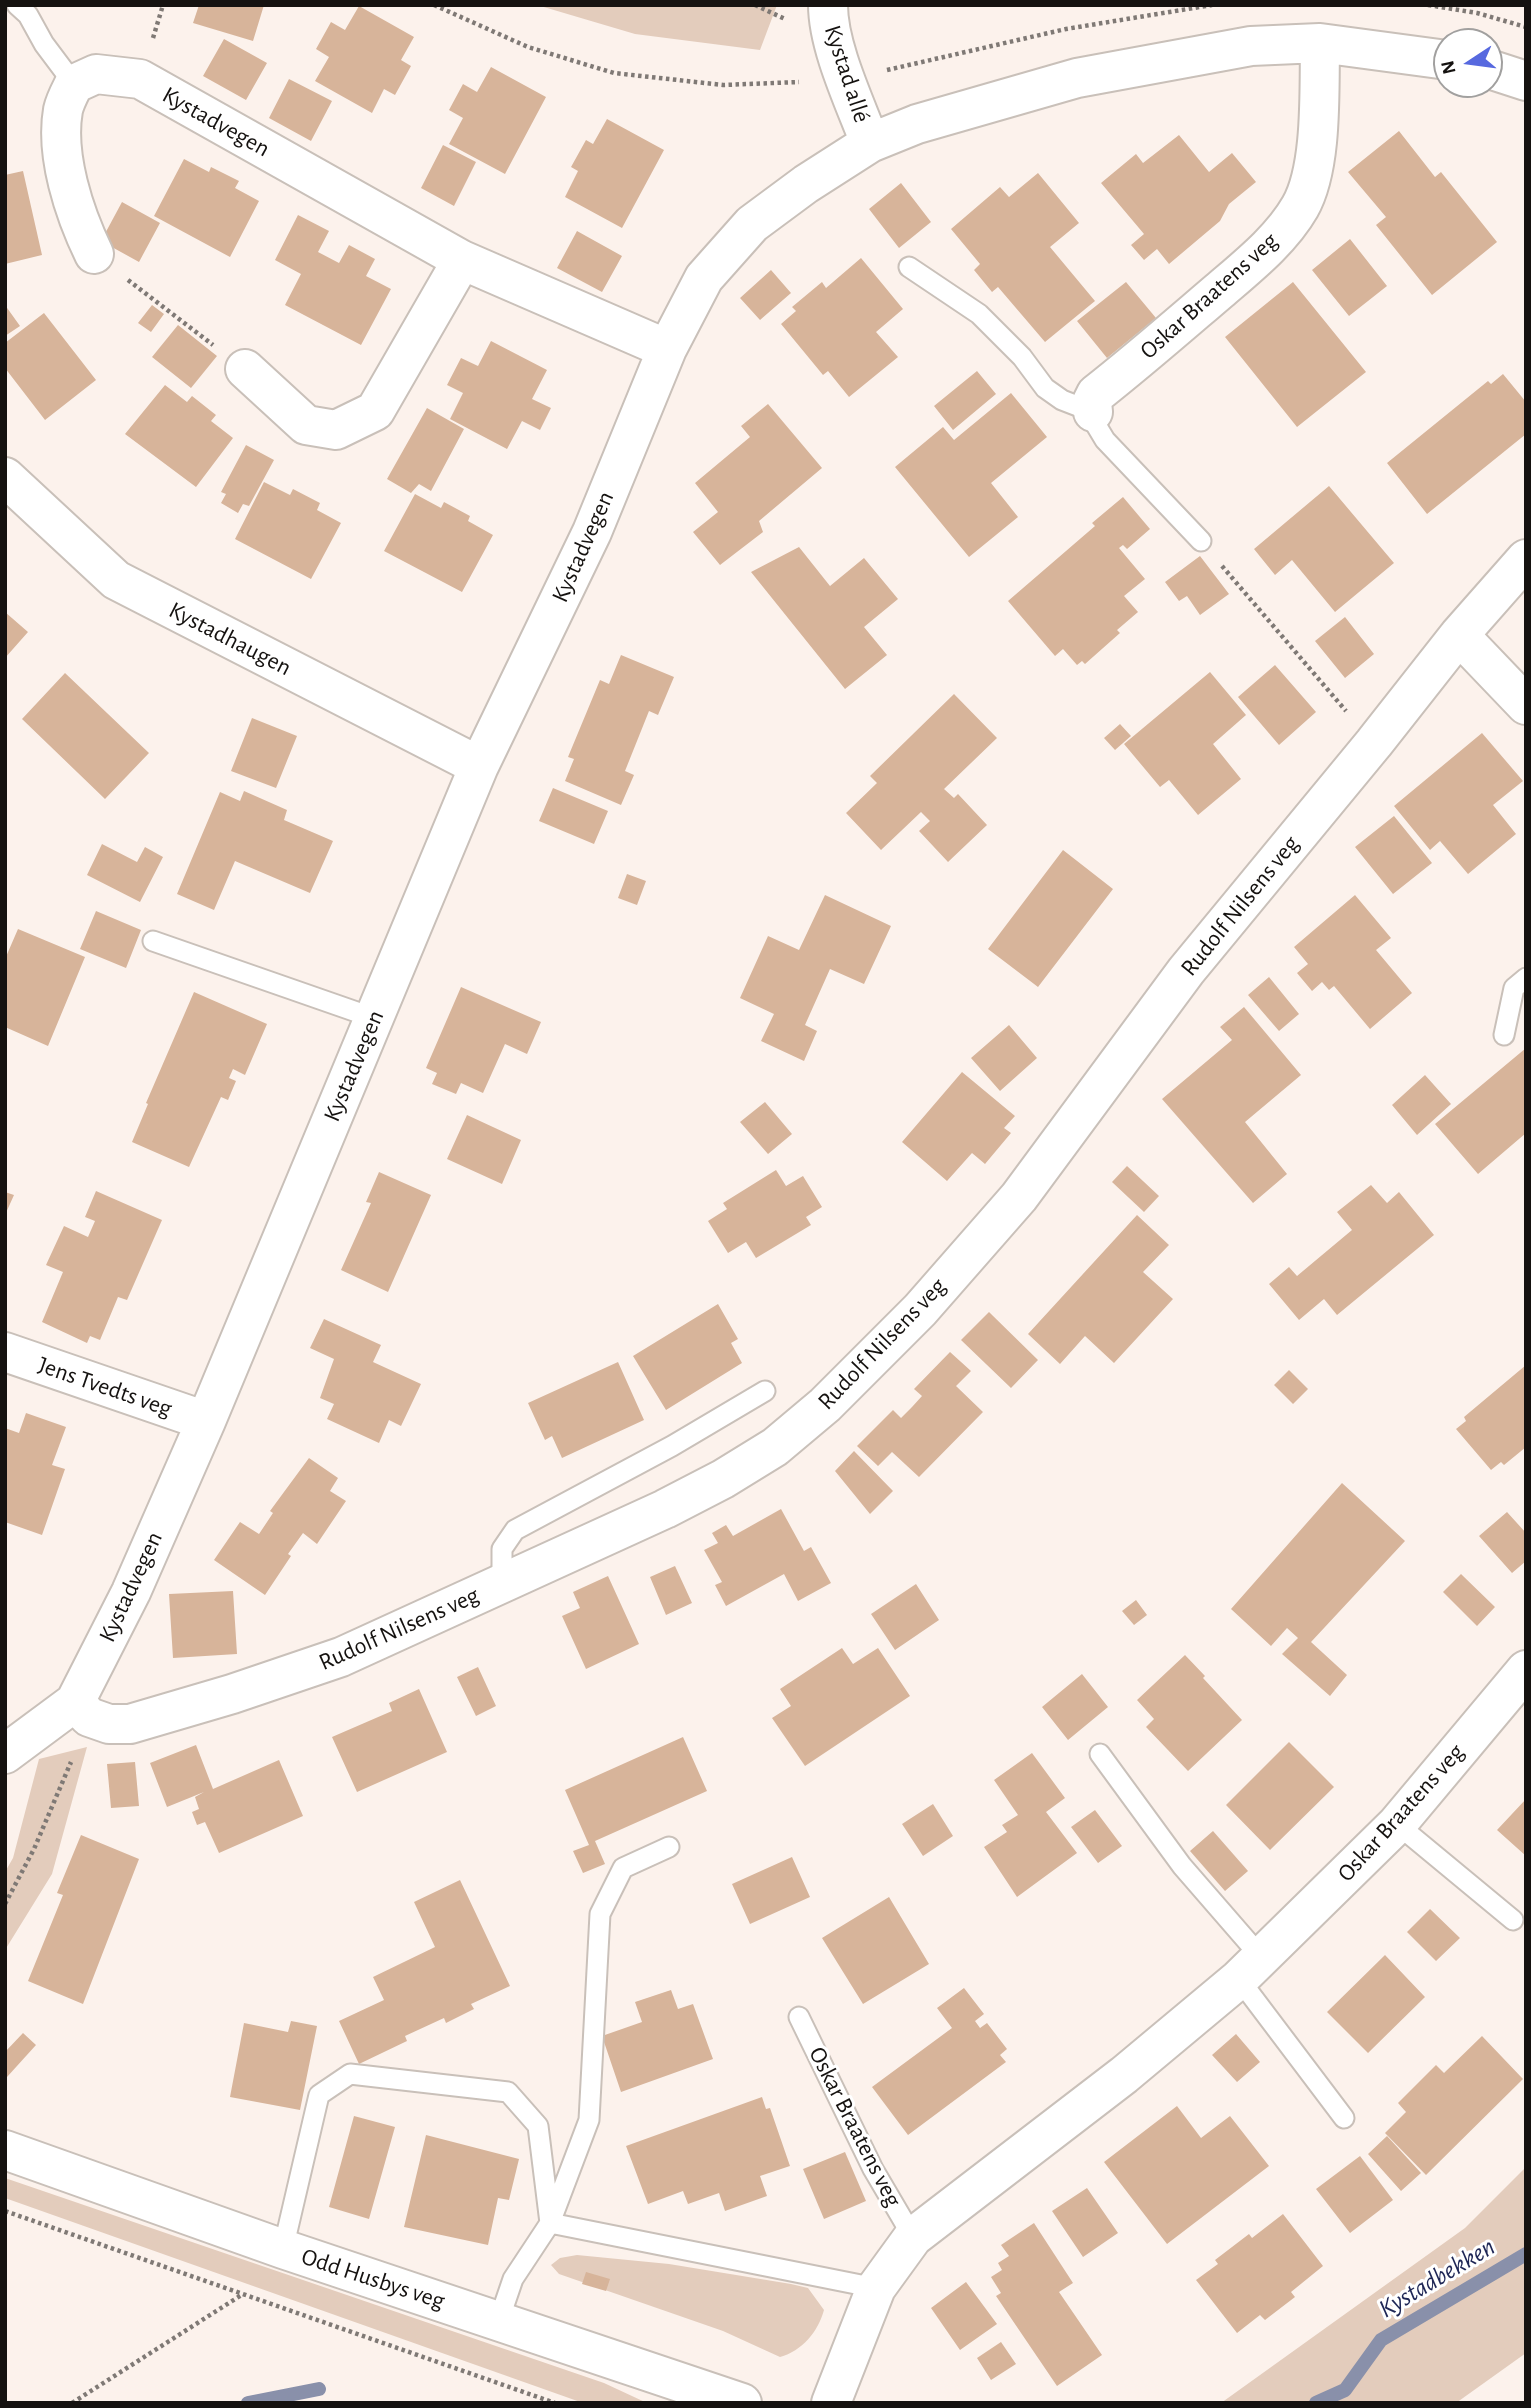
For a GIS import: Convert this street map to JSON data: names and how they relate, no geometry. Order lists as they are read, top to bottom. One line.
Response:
{"streets":{"street":["Kystad allé","Kystadvegen","Oskar Braatens veg","Kystadhaugen","Rudolf Nilsens veg","Jens Tvedts veg","Odd Husbys veg"]},"crossings":[["Kystad allé","Kystadvegen"],["Kystadvegen","Kystadhaugen"],["Kystadvegen","Rudolf Nilsens veg"],["Kystadvegen","Jens Tvedts veg"]],"water":["Kystadbekken"],"north":"left"}
